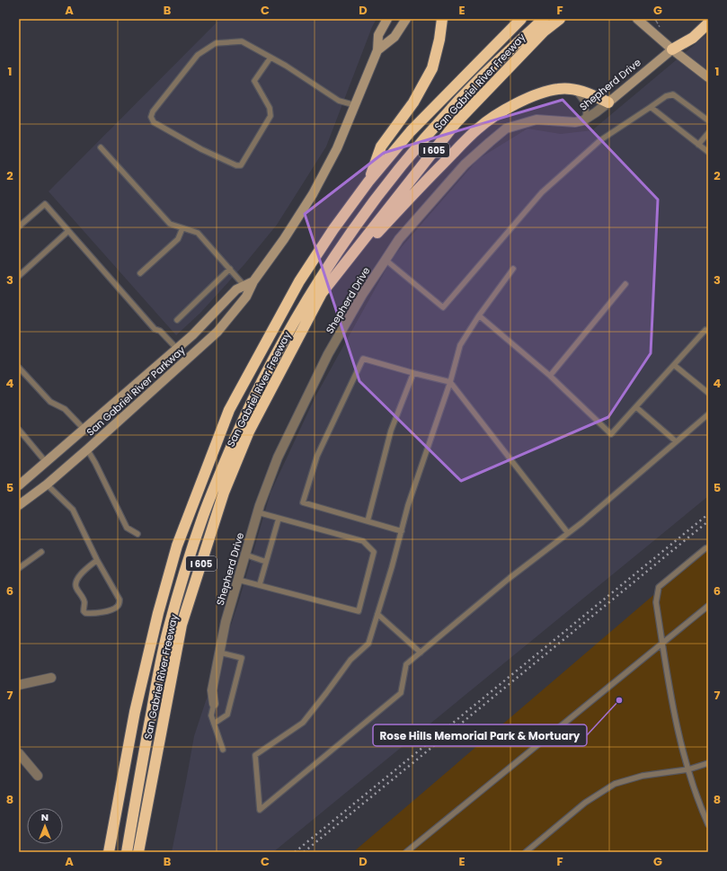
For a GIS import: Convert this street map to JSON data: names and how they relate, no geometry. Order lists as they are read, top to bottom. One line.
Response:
{"streets":{"highway":["San Gabriel River Freeway","I 605"],"main road":["Shepherd Drive","San Gabriel River Parkway"]},"places":["Rose Hills Memorial Park & Mortuary"],"north":"top","grid":{"columns":["A","B","C","D","E","F","G"],"rows":["1","2","3","4","5","6","7","8"]}}
